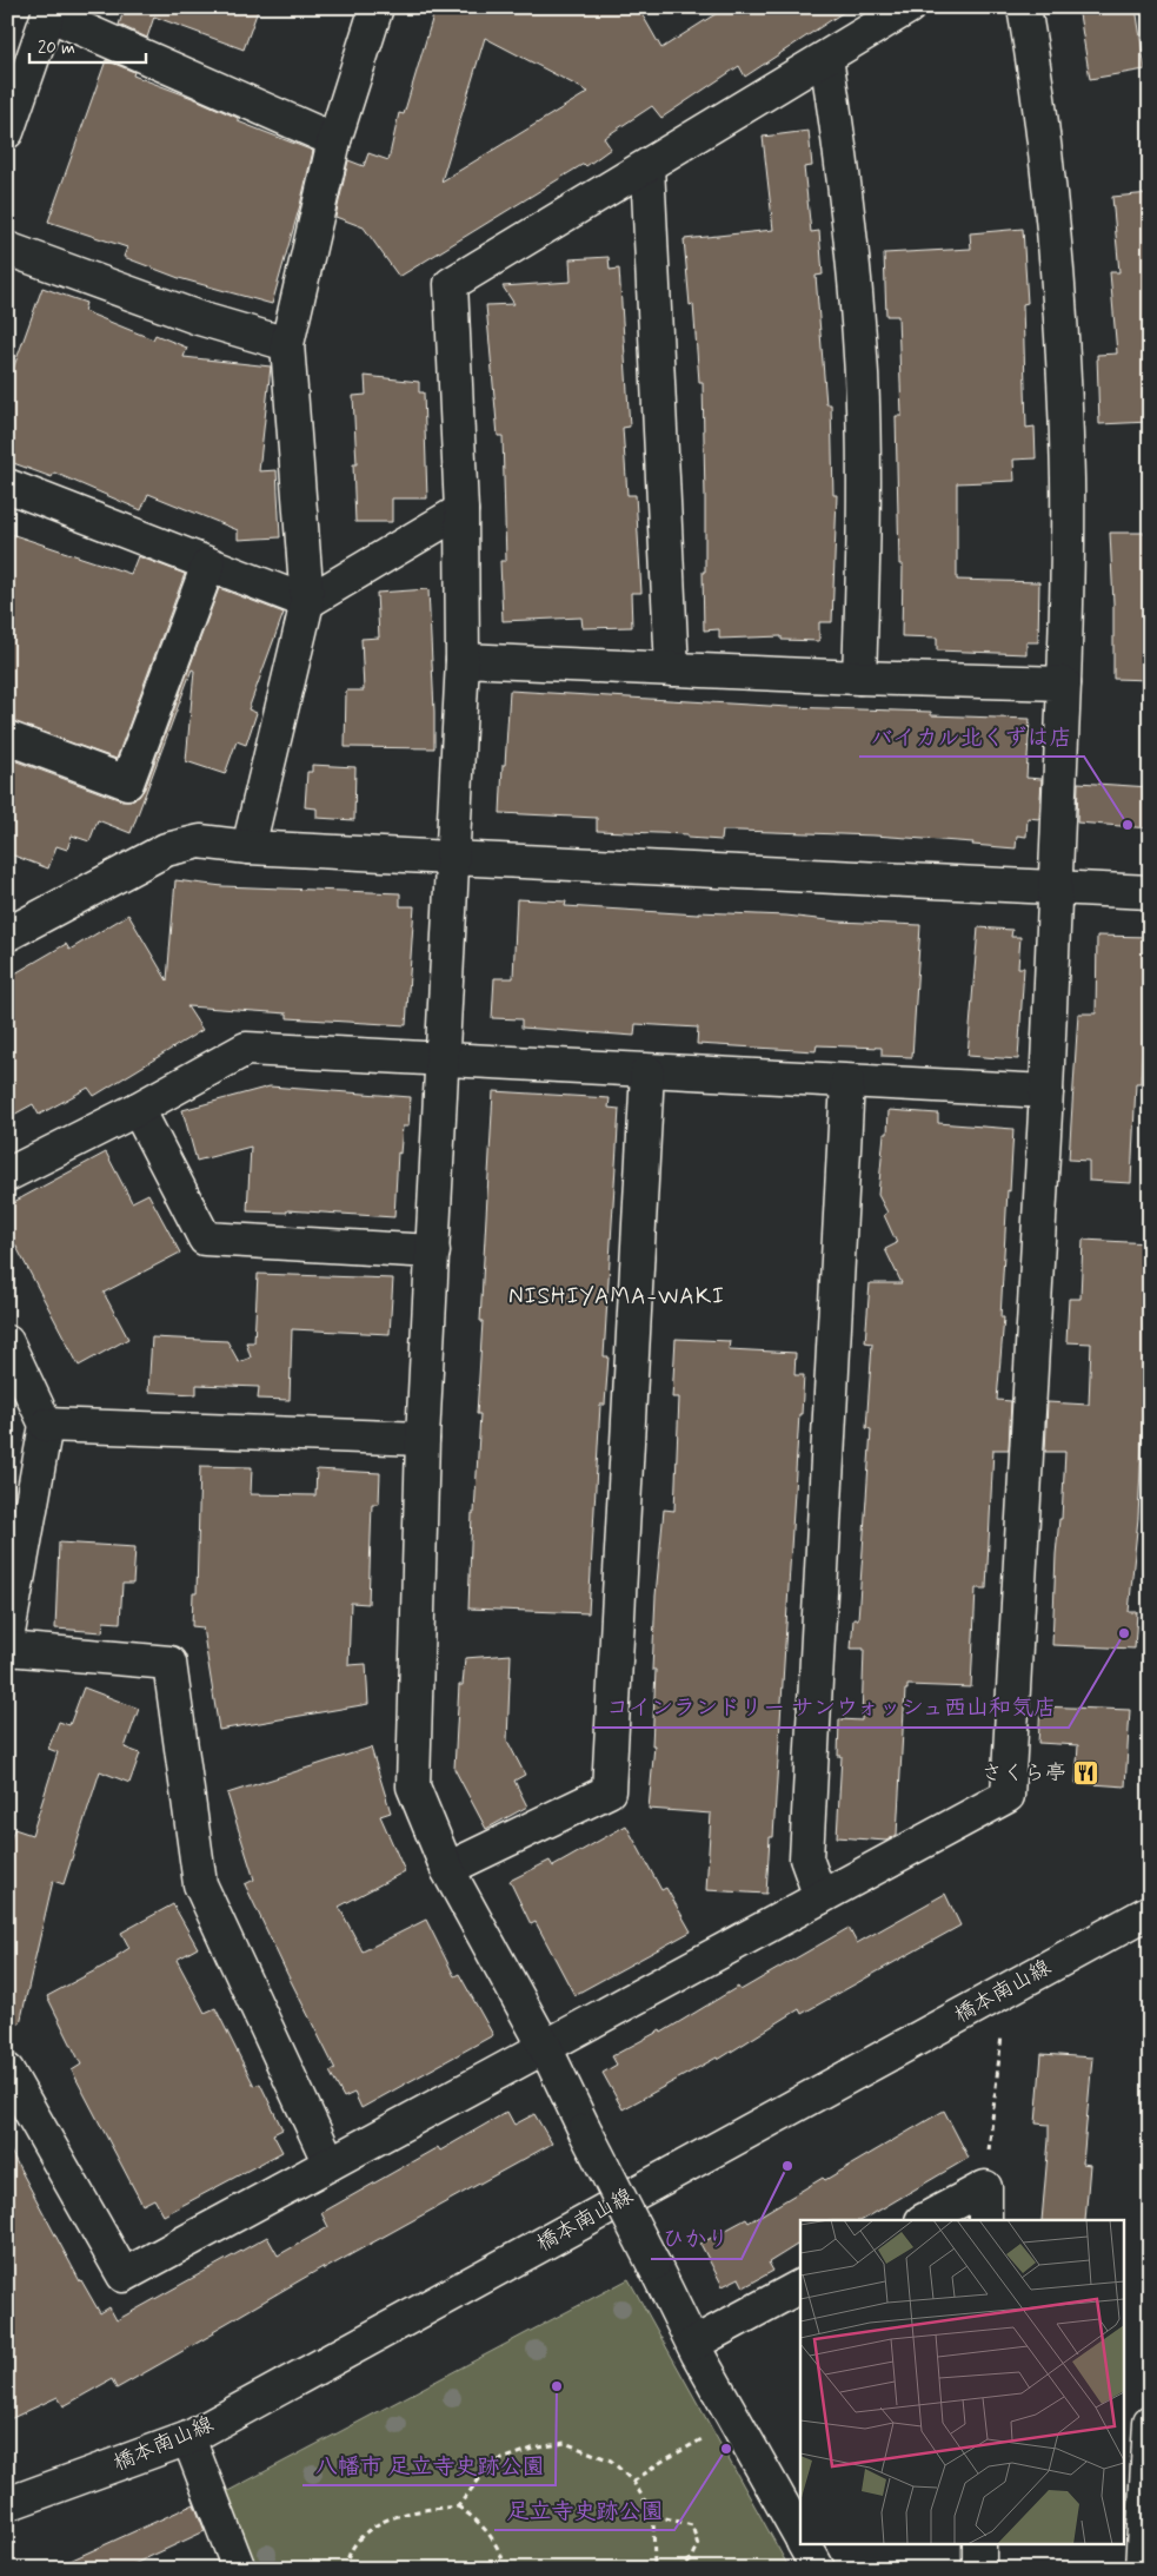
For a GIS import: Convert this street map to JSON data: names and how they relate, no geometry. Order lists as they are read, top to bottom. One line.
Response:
{"streets":{"street":["橋本南山線"]},"districts":["NISHIYAMA-WAKI"],"places":{"other":["バイカル北くずは店","コインランドリー サンウォッシュ西山和気店","ひかり","八幡市 足立寺史跡公園","足立寺史跡公園"],"restaurant":["さくら亭"]},"scale_bar":"20 m"}
